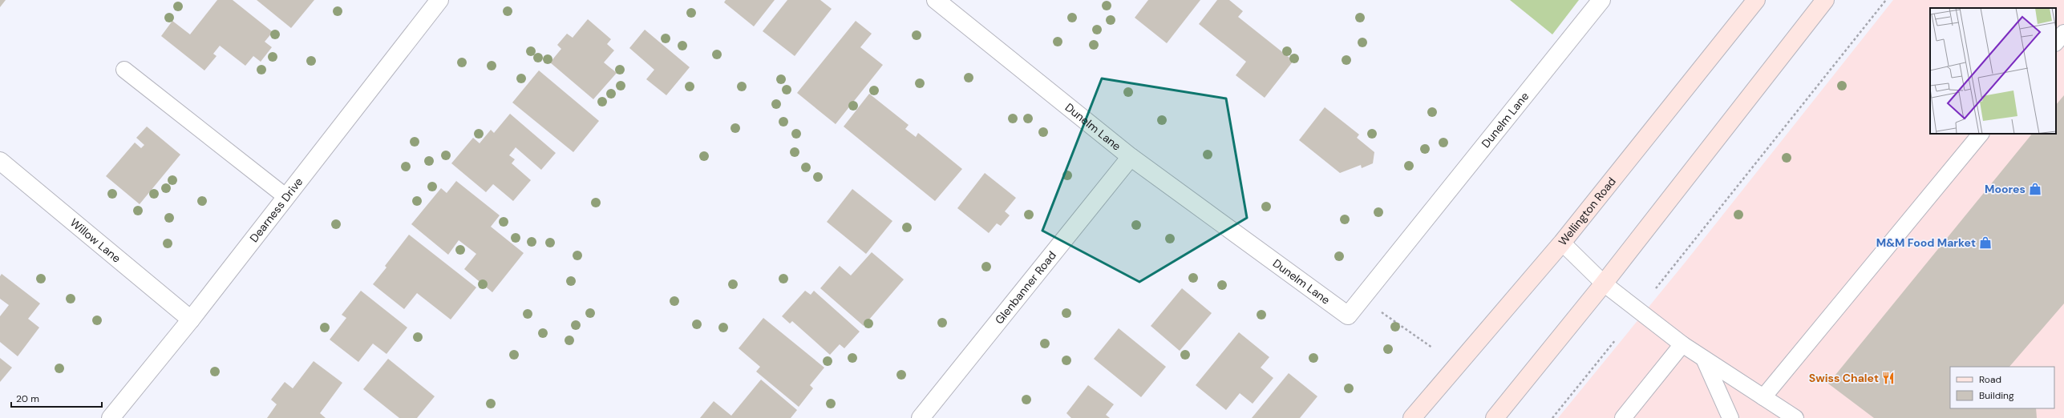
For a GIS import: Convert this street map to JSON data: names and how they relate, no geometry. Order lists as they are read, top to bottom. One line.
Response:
{"streets":{"main road":["Wellington Road"],"street":["Dunelm Lane","Dearness Drive","Willow Lane","Glenbanner Road"]},"crossings":[["Dunelm Lane","Glenbanner Road"],["Dearness Drive","Willow Lane"]],"places":{"shop":["Moores","M&M Food Market"],"restaurant":["Swiss Chalet"]},"legend":["Road","Building"],"scale_bar":"20 m"}
